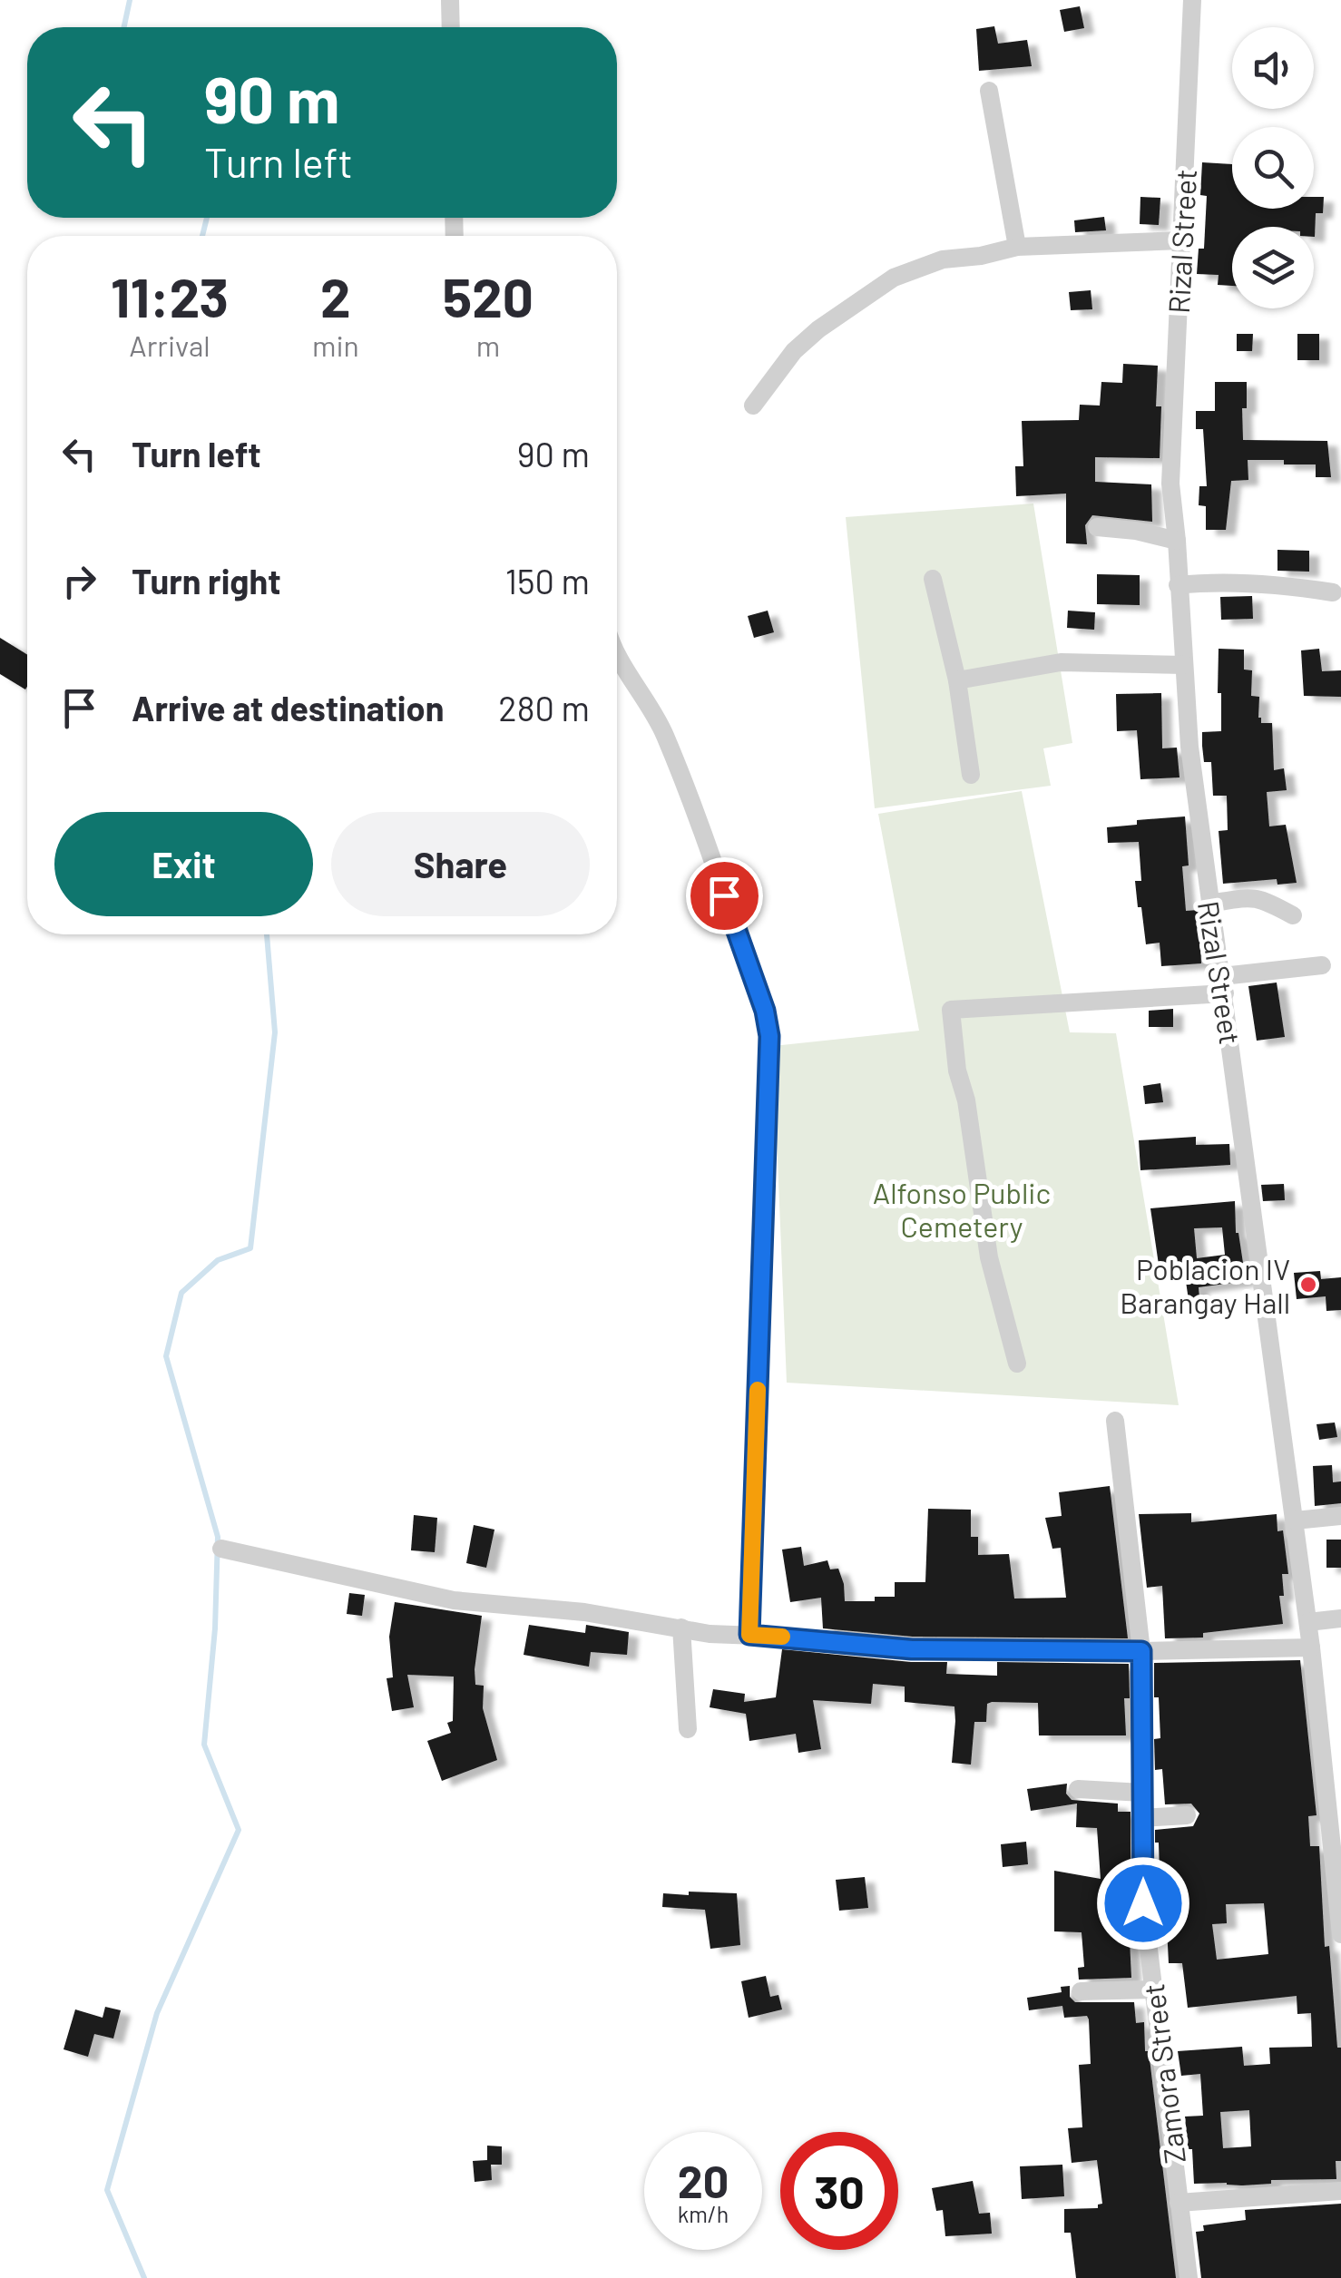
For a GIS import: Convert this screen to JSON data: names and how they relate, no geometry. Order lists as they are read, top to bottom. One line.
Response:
{"streets":{"street":["Rizal Street","Zamora Street"]},"parks":["Alfonso Public Cemetery"],"places":["Poblacion IV Barangay Hall"],"page":{"turn":["90 m","Turn left"],"eta":["11:23","Arrival","2","min","520","m"],"list":[{"name":"Turn left","value":"90 m"},{"name":"Turn right","value":"150 m"},{"name":"Arrive at destination","value":"280 m"}],"buttons":["Exit","Share"],"speed":"20 km/h","limit":"30"}}
